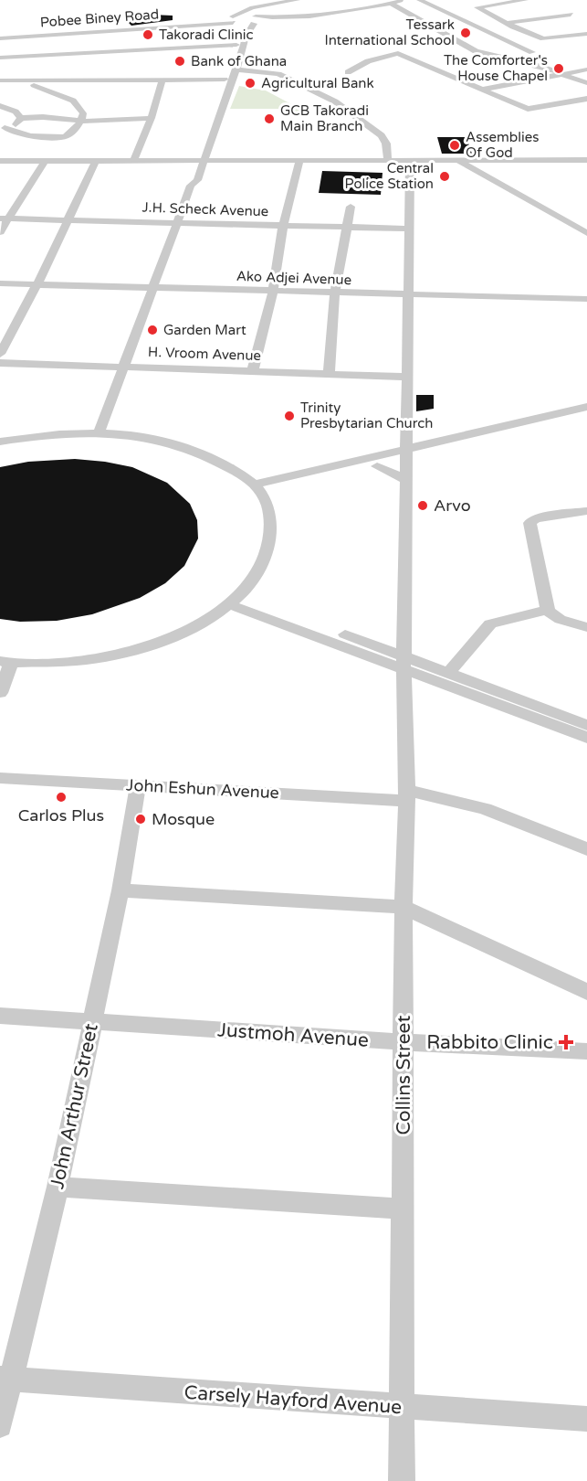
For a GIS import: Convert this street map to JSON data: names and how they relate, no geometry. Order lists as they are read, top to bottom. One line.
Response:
{"streets":{"street":["Pobee Biney Road","J.H. Scheck Avenue","Ako Adjei Avenue","H. Vroom Avenue","John Eshun Avenue","Justmoh Avenue","Collins Street","John Arthur Street","Carsely Hayford Avenue"]},"crossings":[["J.H. Scheck Avenue","Collins Street"],["Ako Adjei Avenue","Collins Street"],["H. Vroom Avenue","Collins Street"],["John Eshun Avenue","Collins Street"],["John Eshun Avenue","John Arthur Street"],["Justmoh Avenue","Collins Street"],["Justmoh Avenue","John Arthur Street"],["Collins Street","Carsely Hayford Avenue"],["John Arthur Street","Carsely Hayford Avenue"]],"places":{"other":["Tessark International School","Takoradi Clinic","Bank of Ghana","The Comforter's House Chapel","Agricultural Bank","GCB Takoradi Main Branch","Assemblies Of God","Central Police Station","Garden Mart","Trinity Presbytarian Church","Arvo","Carlos Plus","Mosque"],"health":["Rabbito Clinic"]}}
